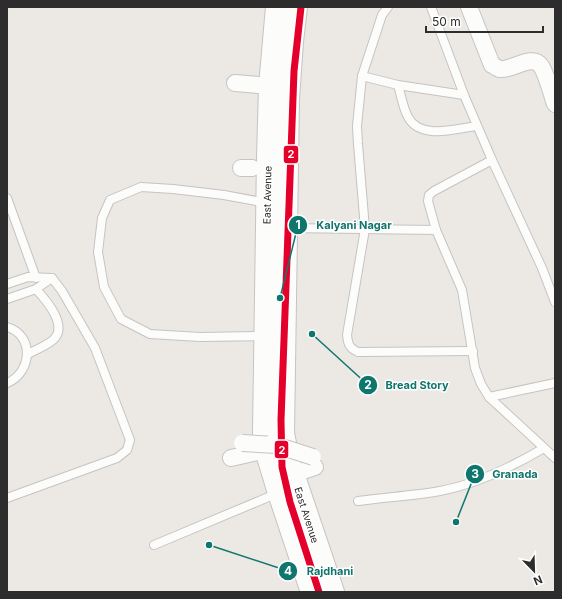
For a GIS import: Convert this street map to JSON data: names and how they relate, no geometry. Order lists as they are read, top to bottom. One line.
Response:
{"streets":{"main road":["East Avenue"]},"places":["Kalyani Nagar","Bread Story","Granada","Rajdhani"],"lines":["transit line 2"],"scale_bar":"50 m","north":"bottom right"}
